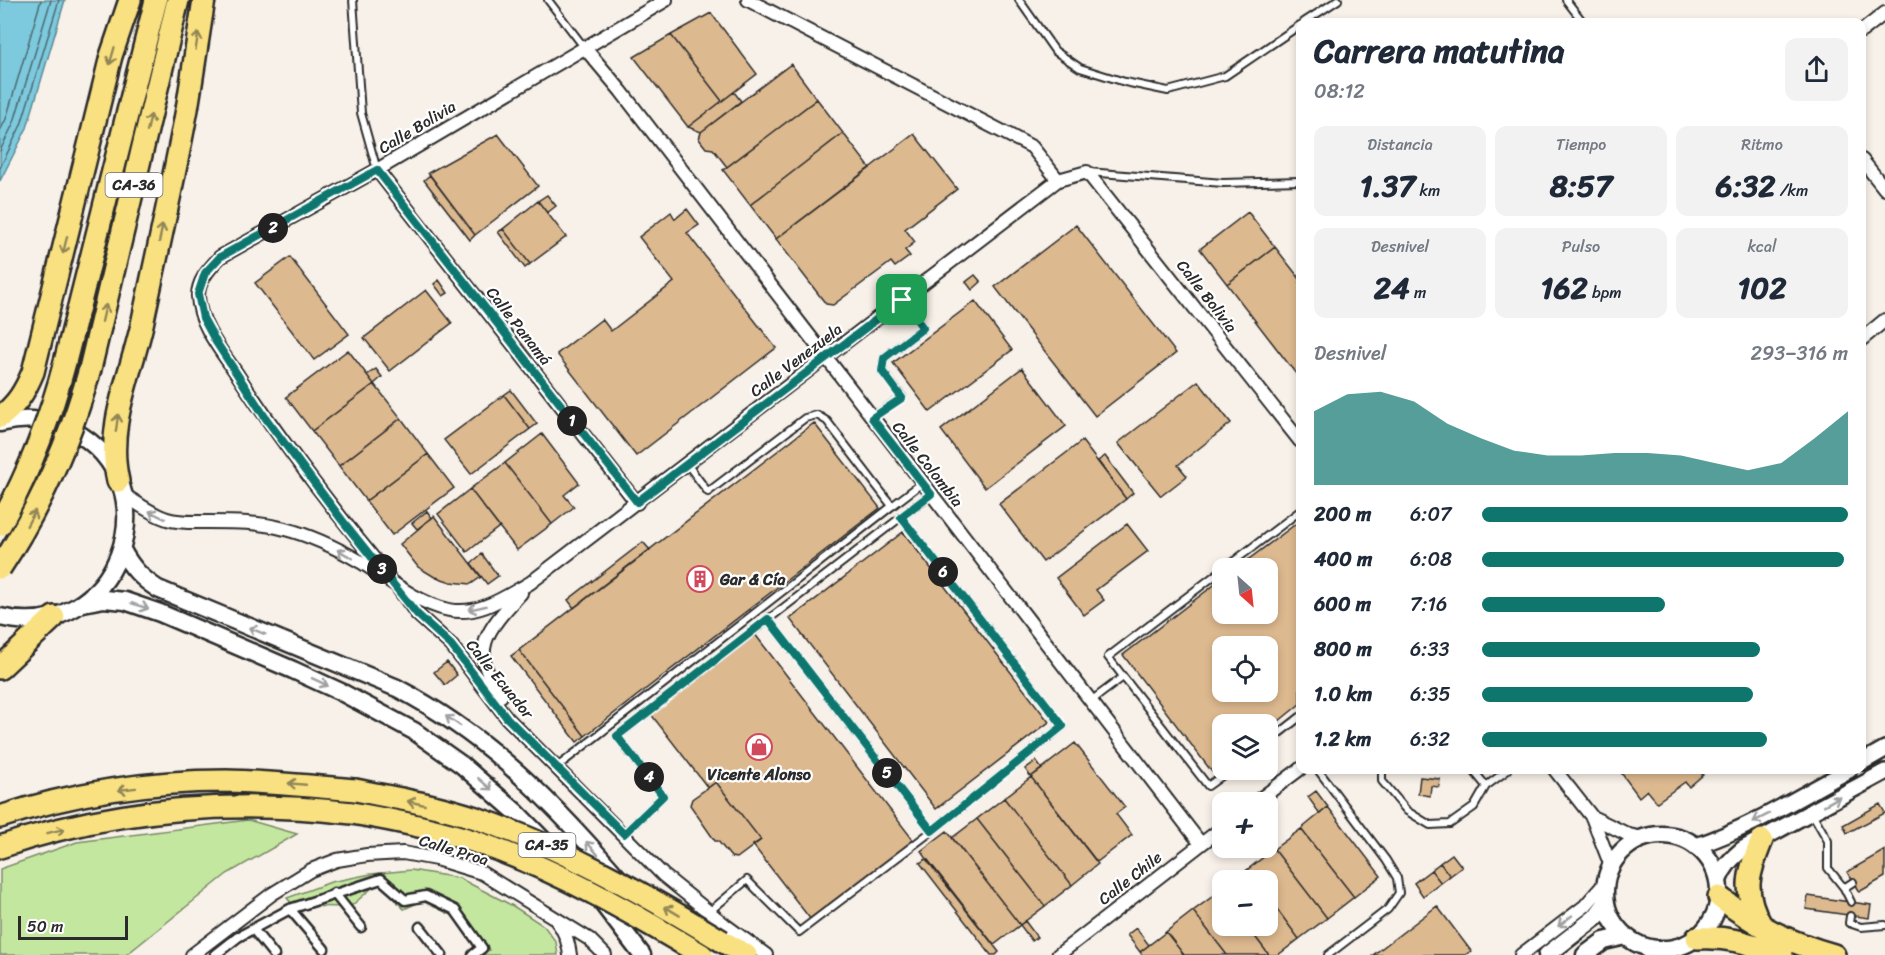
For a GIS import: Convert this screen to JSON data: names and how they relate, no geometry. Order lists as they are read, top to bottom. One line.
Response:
{"streets":{"highway":["CA-36","CA-35"],"street":["Calle Bolivia","Calle Panamá","Calle Venezuela","Calle Colombia","Calle Ecuador","Calle Proa","Calle Chile"]},"crossings":[["Calle Bolivia","Calle Panamá"],["Calle Bolivia","Calle Venezuela"],["Calle Bolivia","Calle Colombia"],["Calle Bolivia","Calle Ecuador"],["Calle Panamá","Calle Venezuela"],["Calle Venezuela","Calle Colombia"],["Calle Colombia","Calle Chile"]],"places":{"building":["Gar & Cía"],"shop":["Vicente Alonso"]},"scale_bar":"50 m","north":"bottom right","page":{"heading":["Carrera matutina","08:12"],"stats":[["Distancia","1.37 km"],["Tiempo","8:57"],["Ritmo","6:32 /km"],["Desnivel","24 m"],["Pulso","162 bpm"],["kcal","102"]],"pins":["2","1","3","6","5","4"],"chart":["Desnivel","293–316 m"],"list":[{"name":"200 m","note":"6:07"},{"name":"400 m","note":"6:08"},{"name":"600 m","note":"7:16"},{"name":"800 m","note":"6:33"},{"name":"1.0 km","note":"6:35"},{"name":"1.2 km","note":"6:32"}],"map_buttons":["+","−"],"scale":"50 m"}}
